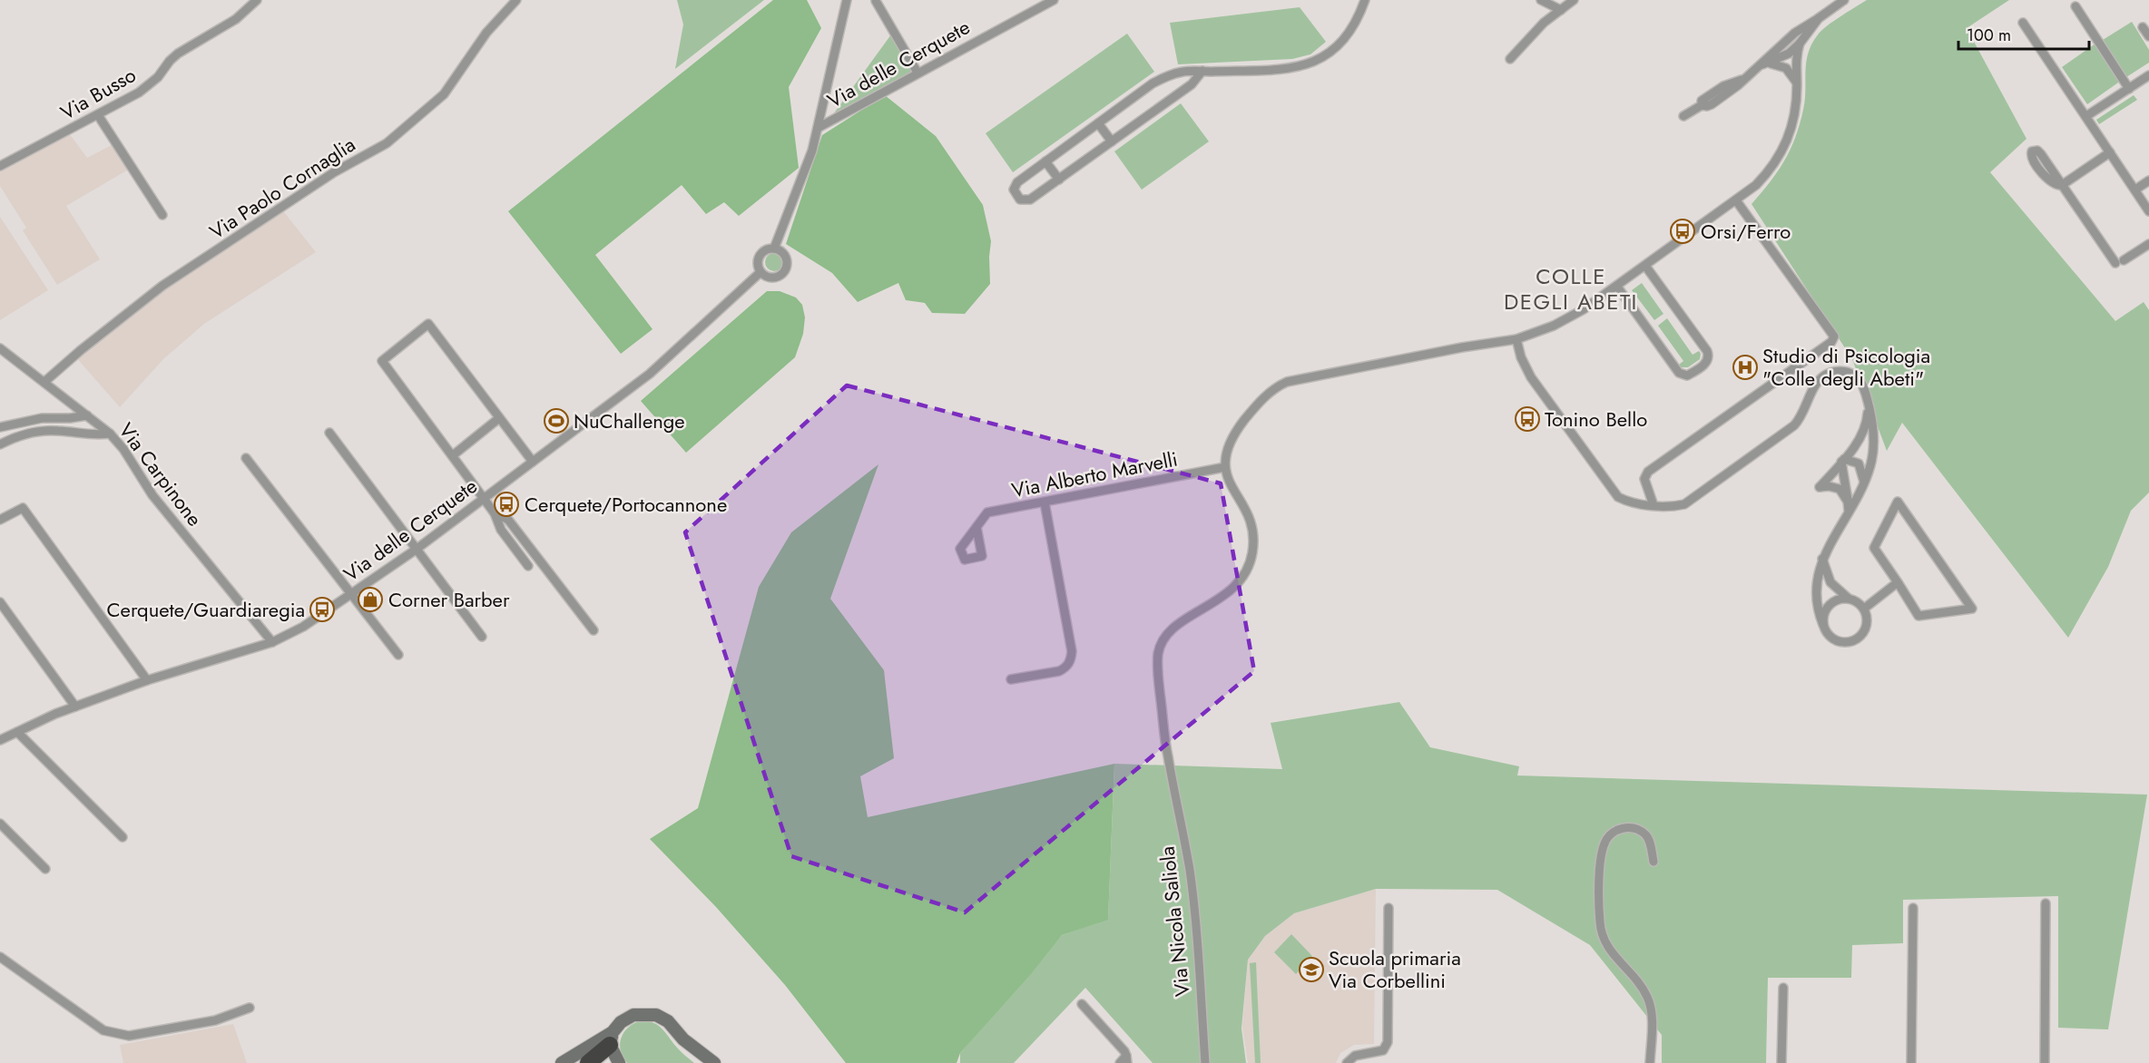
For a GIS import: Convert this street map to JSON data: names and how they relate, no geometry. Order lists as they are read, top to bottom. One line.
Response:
{"streets":{"street":["Via delle Cerquete","Via Busso","Via Paolo Cornaglia","Via Carpinone","Via Alberto Marvelli","Via Nicola Saliola"]},"crossings":[["Via delle Cerquete","Via Carpinone"],["Via Paolo Cornaglia","Via Carpinone"],["Via Alberto Marvelli","Via Nicola Saliola"]],"districts":["COLLE DEGLI ABETI"],"places":{"bus stop":["Orsi/Ferro","Tonino Bello","Cerquete/Portocannone","Cerquete/Guardiaregia"],"hospital":["Studio di Psicologia \"Colle degli Abeti\""],"sports":["NuChallenge"],"shop":["Corner Barber"],"school or university":["Scuola primaria Via Corbellini"]},"scale_bar":"100 m"}
